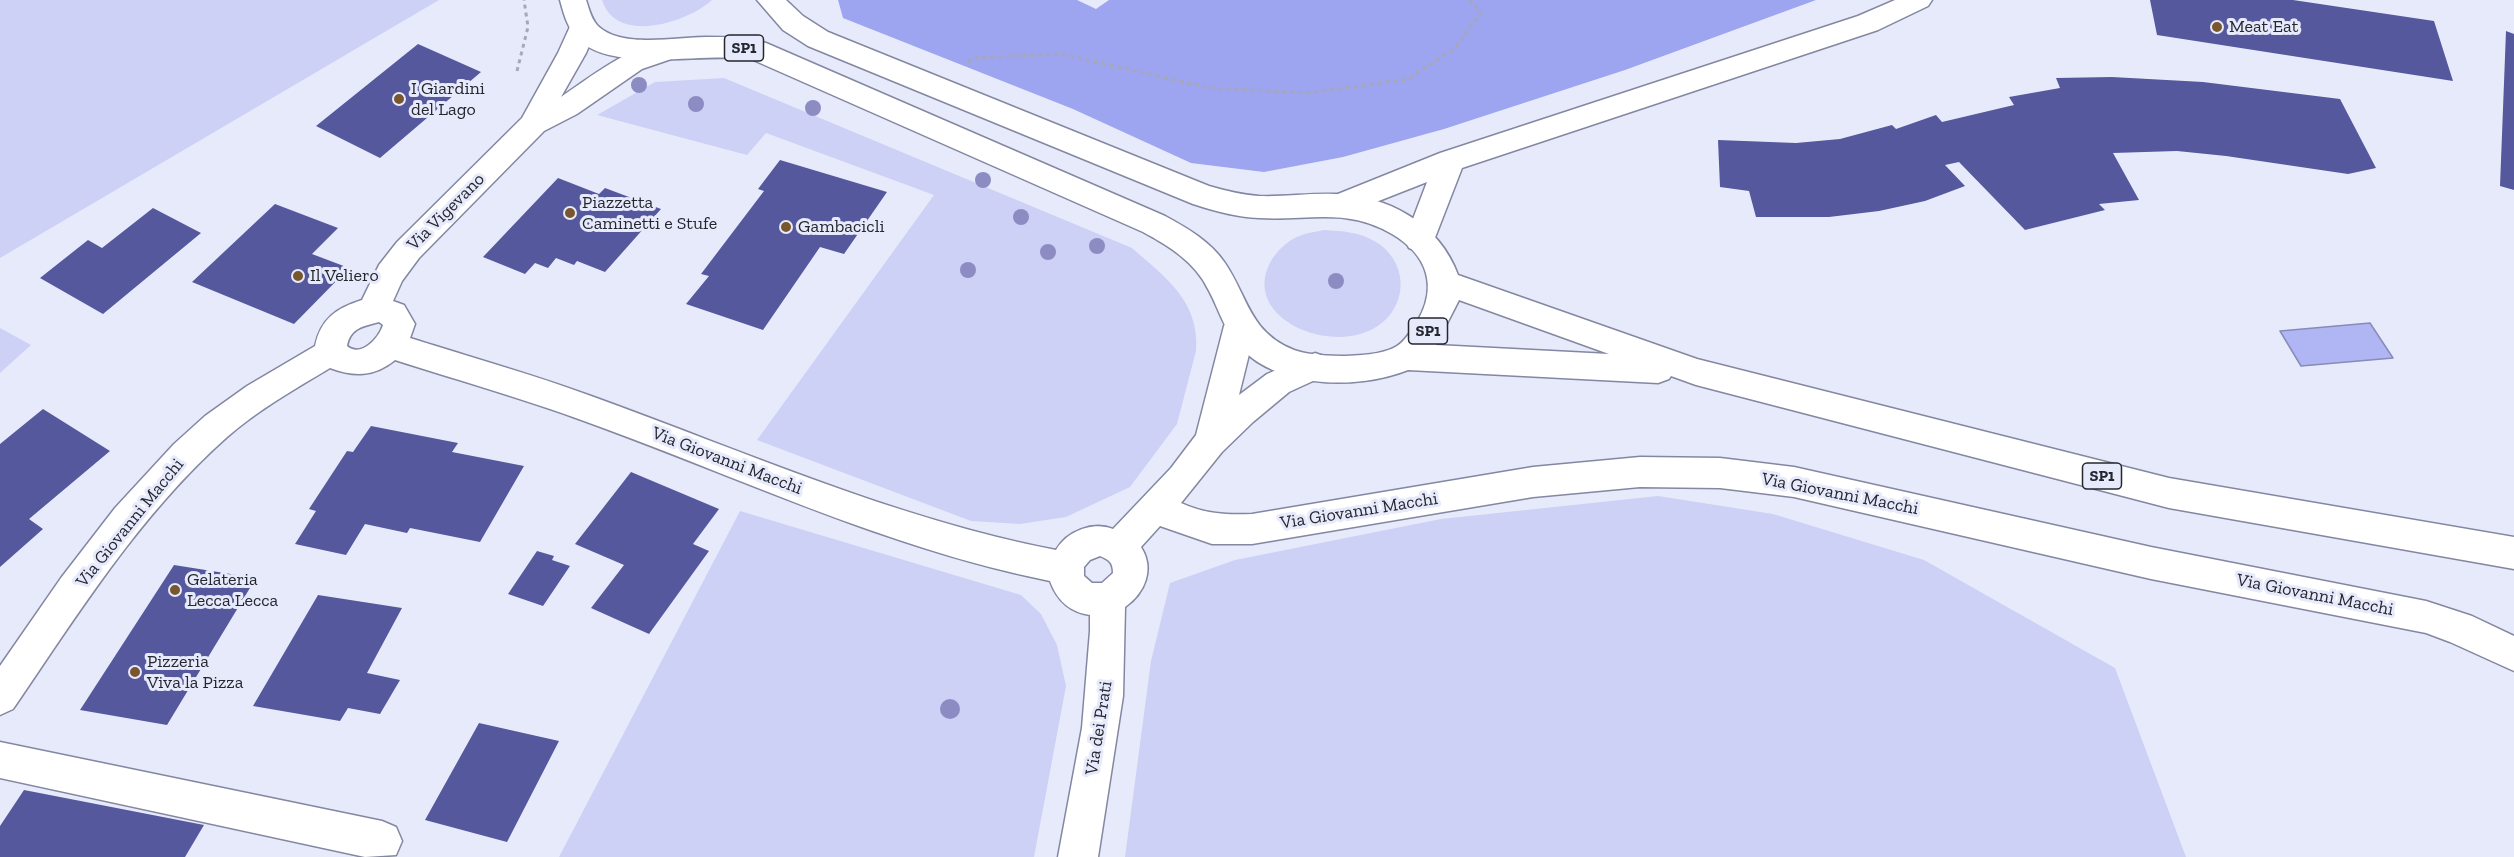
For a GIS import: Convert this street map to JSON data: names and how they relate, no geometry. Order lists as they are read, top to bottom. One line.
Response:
{"streets":{"street":["SP1","Via Vigevano","Via Giovanni Macchi","Via dei Prati"]},"crossings":[["SP1","Via Vigevano"],["Via Vigevano","Via Giovanni Macchi"],["Via Giovanni Macchi","Via dei Prati"]],"places":["Meat Eat","I Giardini del Lago","Piazzetta Caminetti e Stufe","Gambacicli","Il Veliero","Gelateria Lecca Lecca","Pizzeria Viva la Pizza"]}
